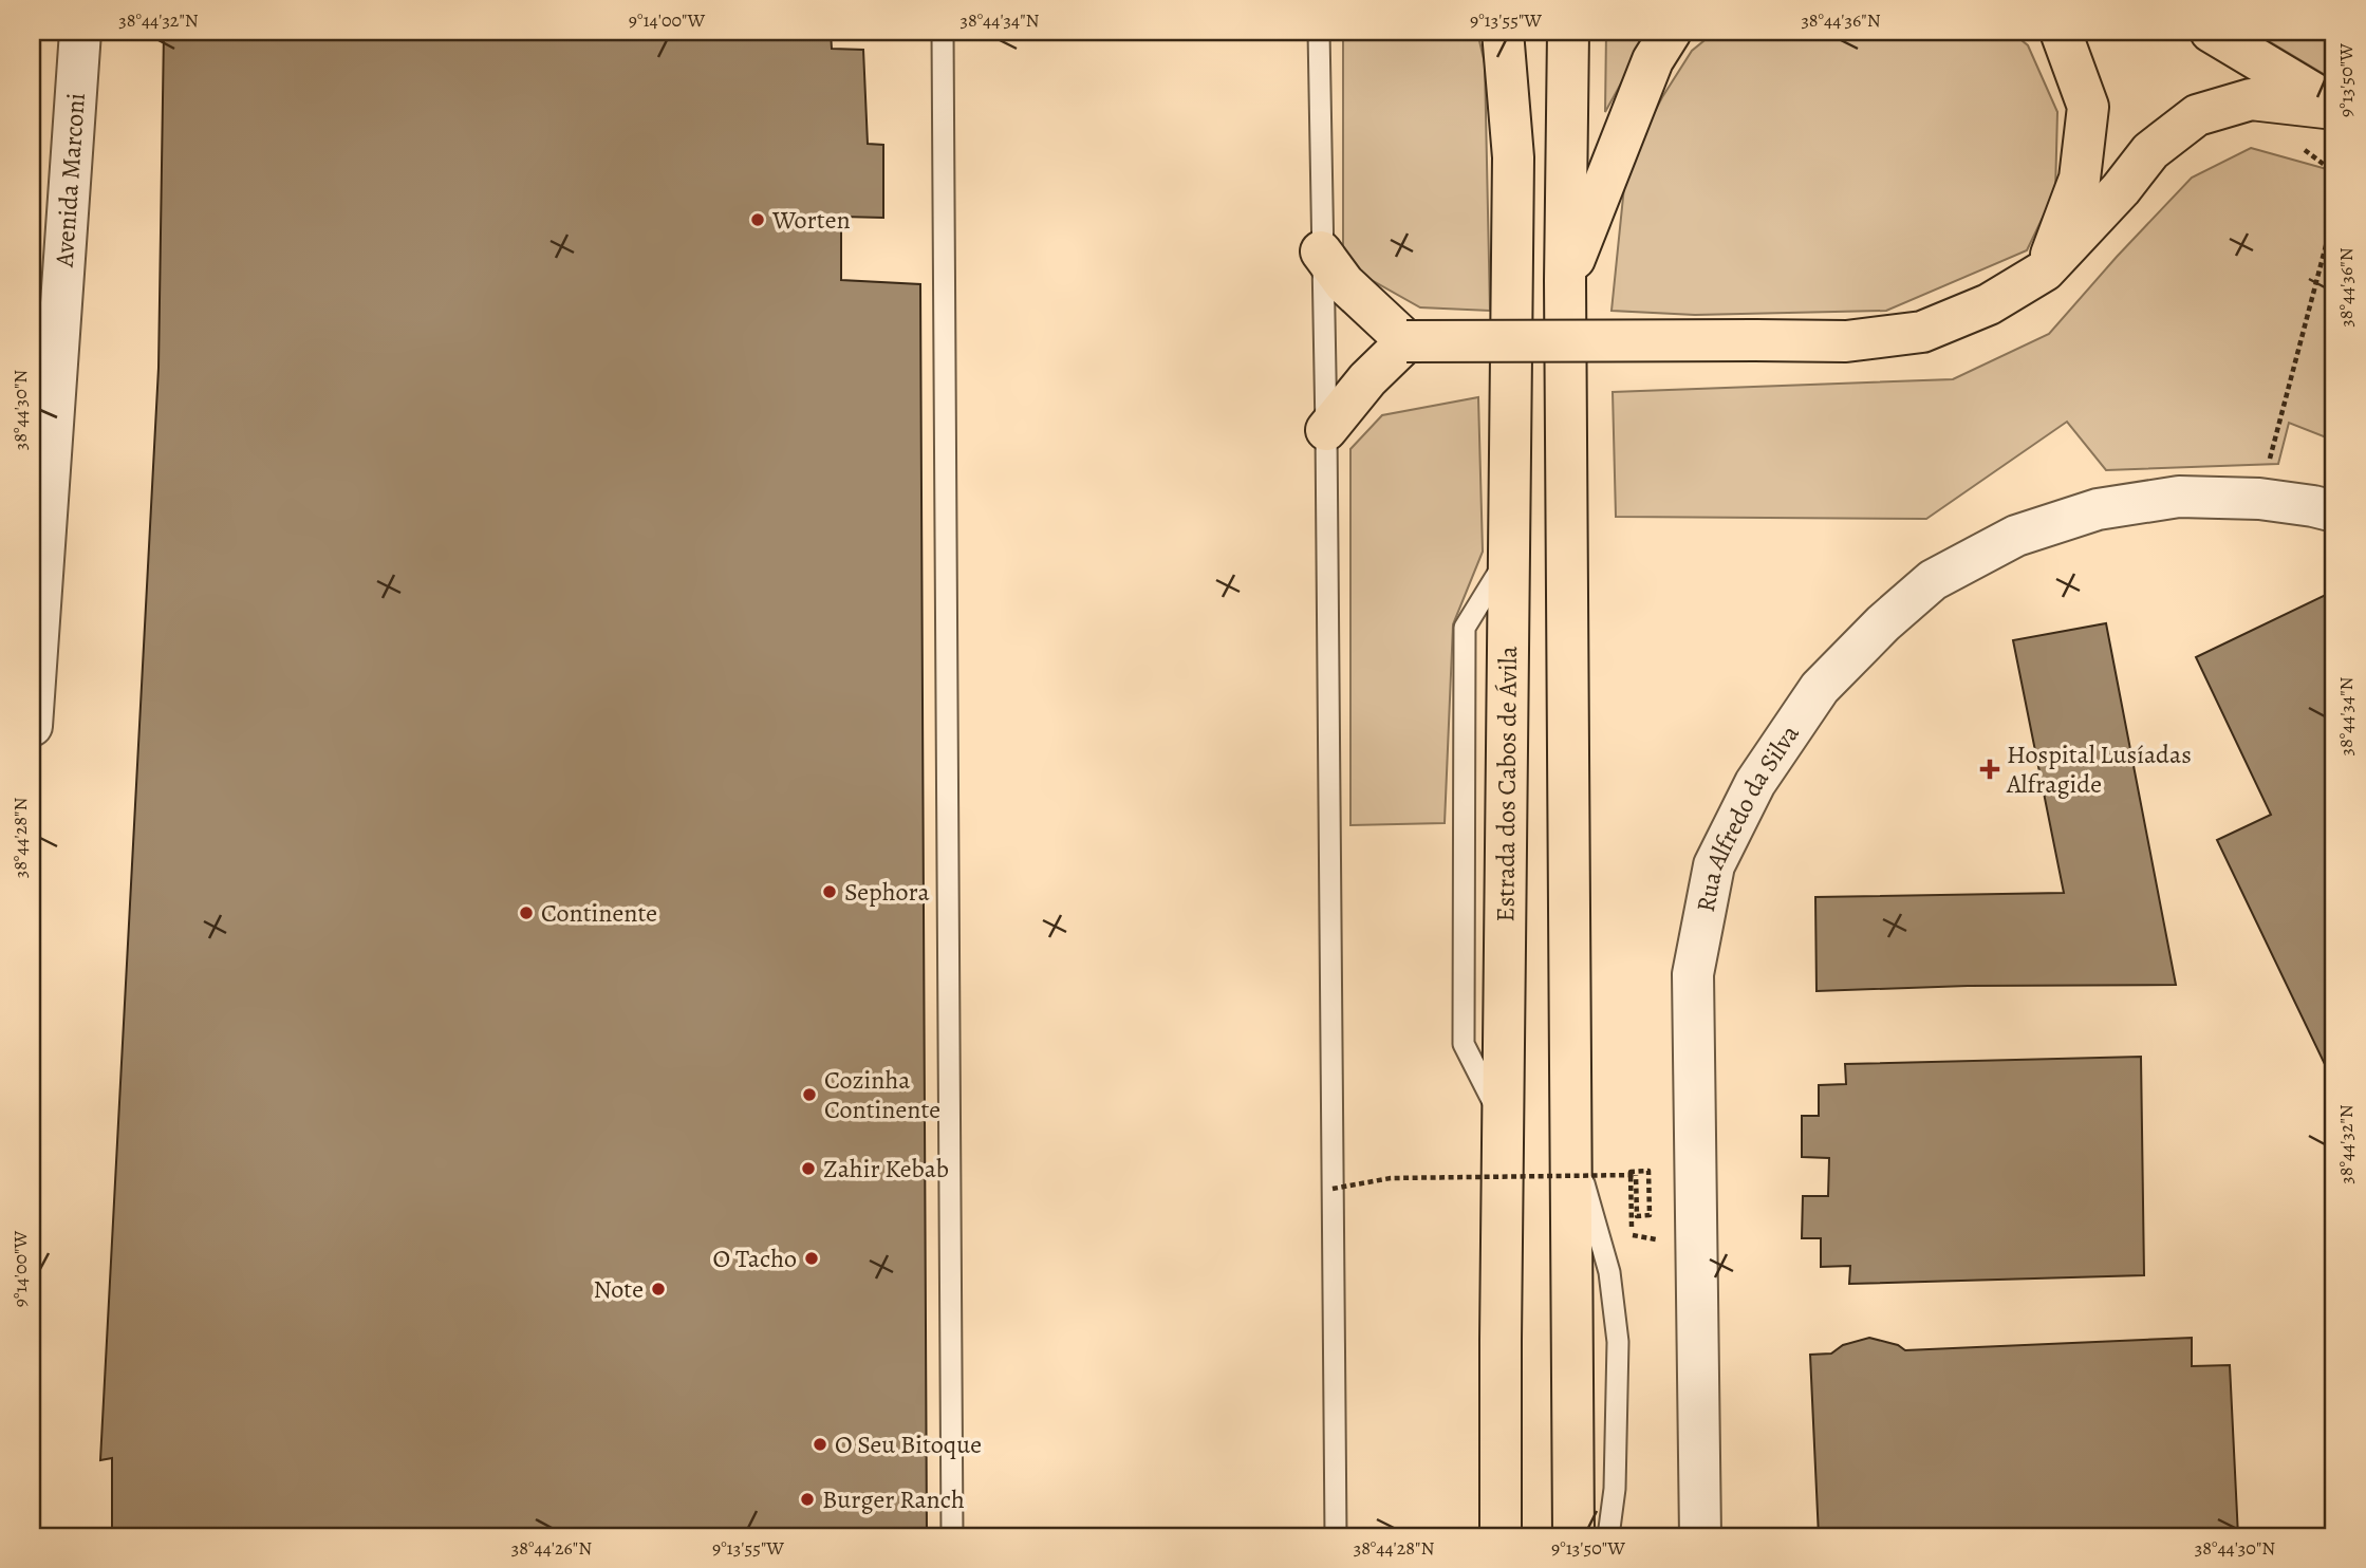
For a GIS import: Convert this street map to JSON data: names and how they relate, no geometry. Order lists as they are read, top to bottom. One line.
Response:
{"streets":{"highway":["Estrada dos Cabos de Ávila"],"street":["Avenida Marconi","Rua Alfredo da Silva"]},"places":{"other":["Worten","Sephora","Continente","Cozinha Continente","Zahir Kebab","O Tacho","Note","O Seu Bitoque","Burger Ranch"],"health":["Hospital Lusíadas Alfragide"]},"coordinates":["38°44'32\"N","9°14'00\"W","38°44'34\"N","9°13'55\"W","38°44'36\"N","9°13'50\"W","38°44'30\"N","38°44'28\"N","38°44'26\"N"]}
